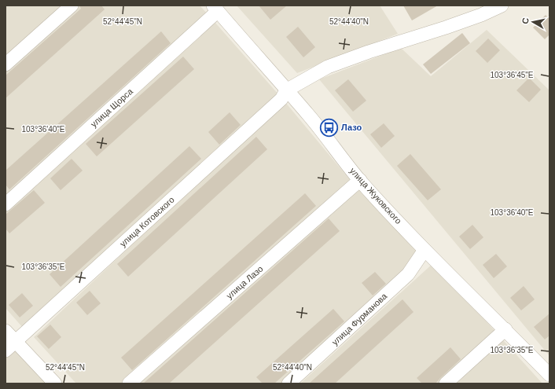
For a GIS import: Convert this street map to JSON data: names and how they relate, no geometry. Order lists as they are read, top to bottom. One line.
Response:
{"streets":{"street":["улица Щорса","улица Жуковского","улица Котовского","улица Лазо","улица Фурманова"]},"crossings":[["улица Щорса","улица Жуковского"],["улица Жуковского","улица Котовского"],["улица Жуковского","улица Лазо"],["улица Жуковского","улица Фурманова"]],"places":{"bus stop":["Лазо"]},"north":"left","coordinates":["52°44'45\"N","52°44'40\"N","103°36'45\"E","103°36'40\"E","103°36'35\"E"]}
